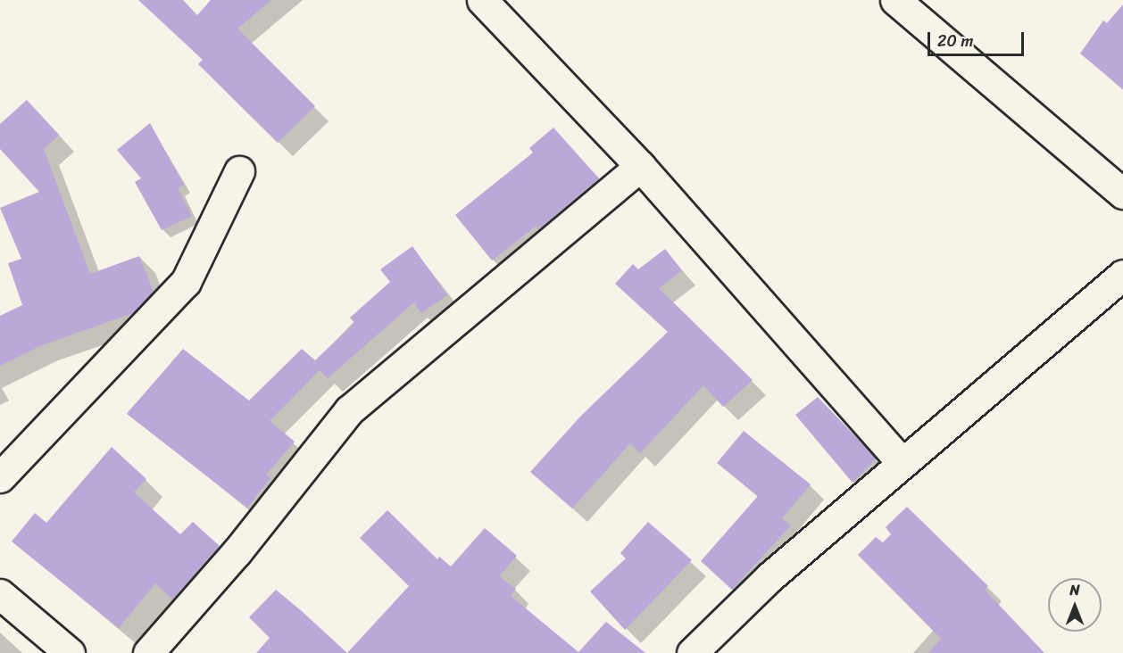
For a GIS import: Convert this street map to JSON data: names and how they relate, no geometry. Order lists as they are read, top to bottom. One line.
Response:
{"scale_bar":"20 m","north":"top"}
